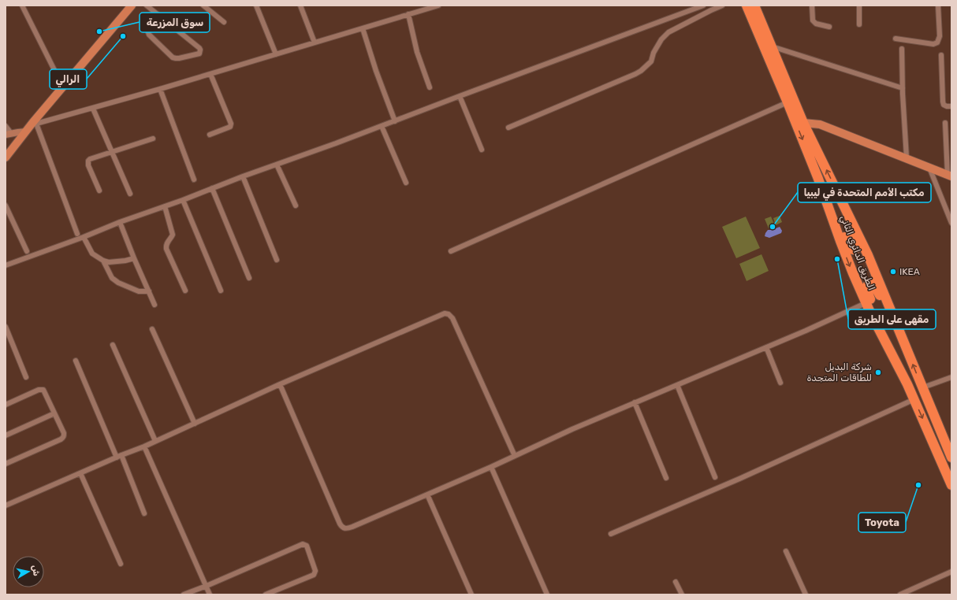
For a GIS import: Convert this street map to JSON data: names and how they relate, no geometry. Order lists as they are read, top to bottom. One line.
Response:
{"streets":{"highway":["الطريق الدائري الثاني"]},"places":["سوق المزرعة","الرالي","مكتب الأمم المتحدة في ليبيا","مقهى على الطريق","IKEA","شركة البديل للطاقات المتجدة","Toyota"],"north":"right"}
